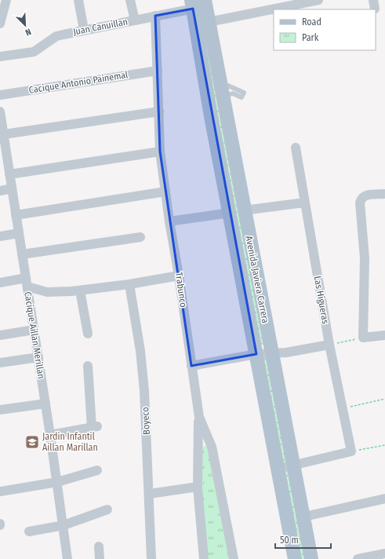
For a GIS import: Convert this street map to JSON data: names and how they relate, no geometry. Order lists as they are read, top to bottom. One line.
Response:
{"streets":{"main road":["Avenida Javiera Carrera"],"street":["Juan Canuillan","Cacique Antonio Painemal","Trabunco","Las Higueras","Cacique Aillan Merillan","Boyeco"]},"crossings":[["Juan Canuillan","Avenida Javiera Carrera"],["Juan Canuillan","Trabunco"],["Cacique Antonio Painemal","Trabunco"]],"places":{"school or university":["Jardin Infantil Aillan Marillan"]},"legend":["Road","Park"],"scale_bar":"50 m","north":"bottom right"}
